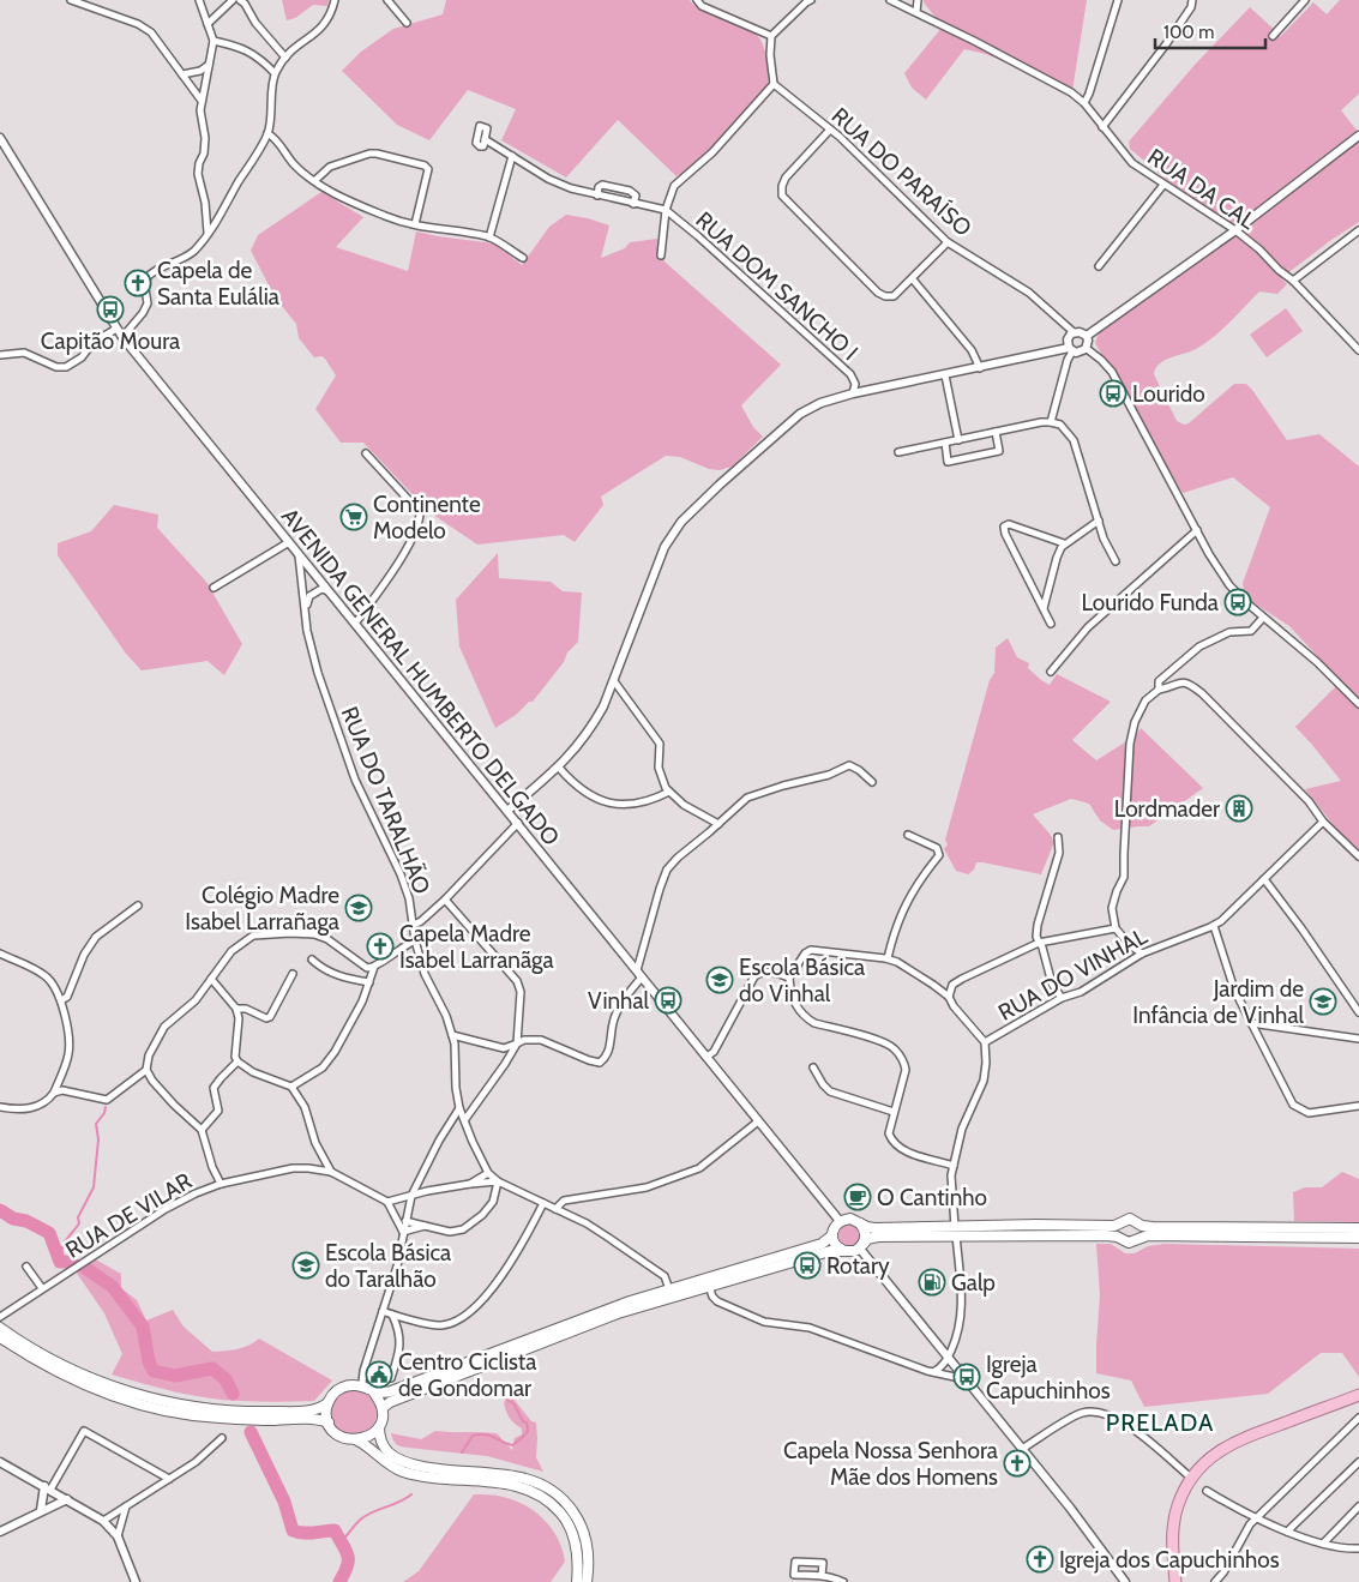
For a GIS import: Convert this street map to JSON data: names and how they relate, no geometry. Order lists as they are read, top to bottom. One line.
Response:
{"streets":{"street":["RUA DO PARAÍSO","RUA DA CAL","RUA DOM SANCHO I","AVENIDA GENERAL HUMBERTO DELGADO","RUA DO TARALHÃO","RUA DO VINHAL","RUA DE VILAR"]},"crossings":[["AVENIDA GENERAL HUMBERTO DELGADO","RUA DO TARALHÃO"]],"districts":["PRELADA"],"places":{"church":["Capela de Santa Eulália","Capela Madre Isabel Larranãga","Capela Nossa Senhora Mãe dos Homens","Igreja dos Capuchinhos"],"bus stop":["Capitão Moura","Lourido","Lourido Funda","Vinhal","Rotary","Igreja Capuchinhos"],"supermarket":["Continente Modelo"],"building":["Lordmader"],"school or university":["Colégio Madre Isabel Larrañaga","Escola Básica do Vinhal","Jardim de Infância de Vinhal","Escola Básica do Taralhão"],"cafe":["O Cantinho"],"fuel station":["Galp"],"public building":["Centro Ciclista de Gondomar"]},"scale_bar":"100 m"}
